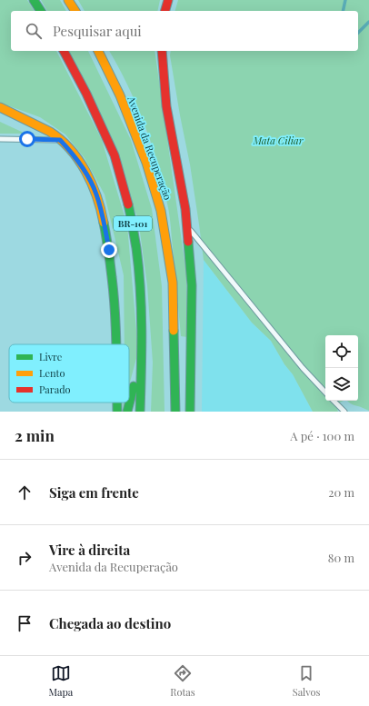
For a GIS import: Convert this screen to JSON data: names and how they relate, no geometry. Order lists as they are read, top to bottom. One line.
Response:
{"streets":{"main road":["Avenida da Recuperação","BR-101"]},"parks":["Mata Ciliar"],"legend":["Livre","Lento","Parado"],"page":{"search":"Pesquisar aqui","heading":["2 min","A pé · 100 m"],"list":[["Siga em frente","20 m"],["Vire à direita","Avenida da Recuperação","80 m"],"Chegada ao destino"],"nav":["Mapa","Rotas","Salvos"]}}
